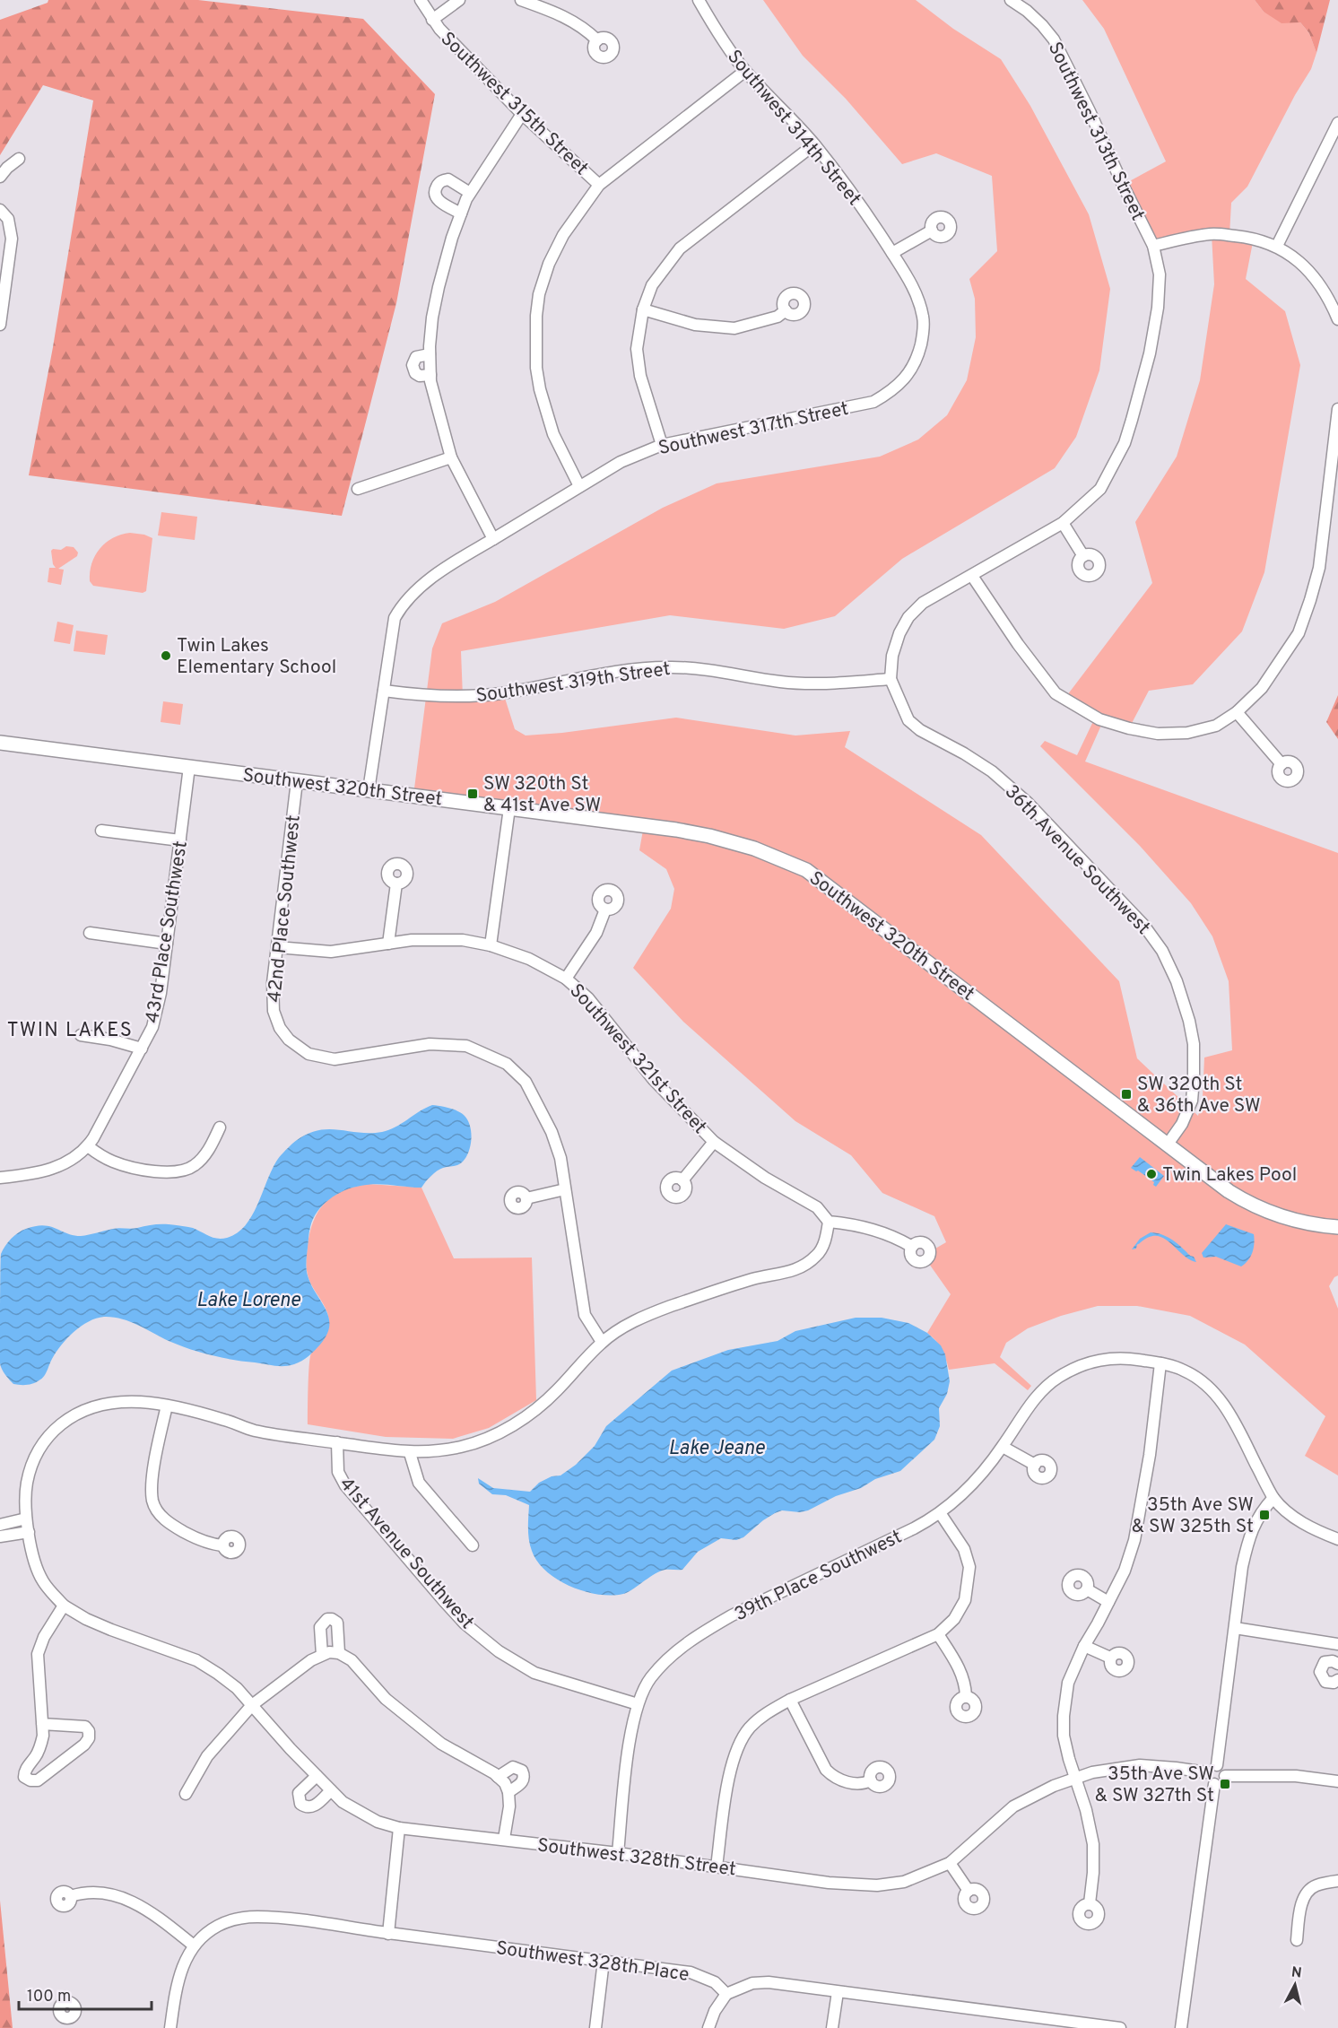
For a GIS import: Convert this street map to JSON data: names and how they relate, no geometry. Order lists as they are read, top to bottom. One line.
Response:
{"streets":{"main road":["Southwest 320th Street"],"street":["Southwest 315th Street","Southwest 314th Street","Southwest 313th Street","Southwest 317th Street","Southwest 319th Street","36th Avenue Southwest","42nd Place Southwest","43rd Place Southwest","Southwest 321st Street","41st Avenue Southwest","39th Place Southwest","Southwest 328th Street","Southwest 328th Place"]},"crossings":[["Southwest 314th Street","Southwest 317th Street"],["Southwest 313th Street","Southwest 319th Street"],["Southwest 313th Street","36th Avenue Southwest"],["Southwest 317th Street","Southwest 319th Street"],["Southwest 317th Street","Southwest 320th Street"],["Southwest 319th Street","36th Avenue Southwest"],["Southwest 320th Street","36th Avenue Southwest"],["Southwest 320th Street","42nd Place Southwest"],["Southwest 320th Street","43rd Place Southwest"],["42nd Place Southwest","Southwest 321st Street"],["41st Avenue Southwest","39th Place Southwest"],["39th Place Southwest","Southwest 328th Street"]],"districts":["TWIN LAKES"],"water":["Lake Lorene","Lake Jeane"],"places":{"other":["Twin Lakes Elementary School","Twin Lakes Pool"],"transit":["SW 320th St & 41st Ave SW","SW 320th St & 36th Ave SW","35th Ave SW & SW 325th St","35th Ave SW & SW 327th St"]},"scale_bar":"100 m","north":"top"}
